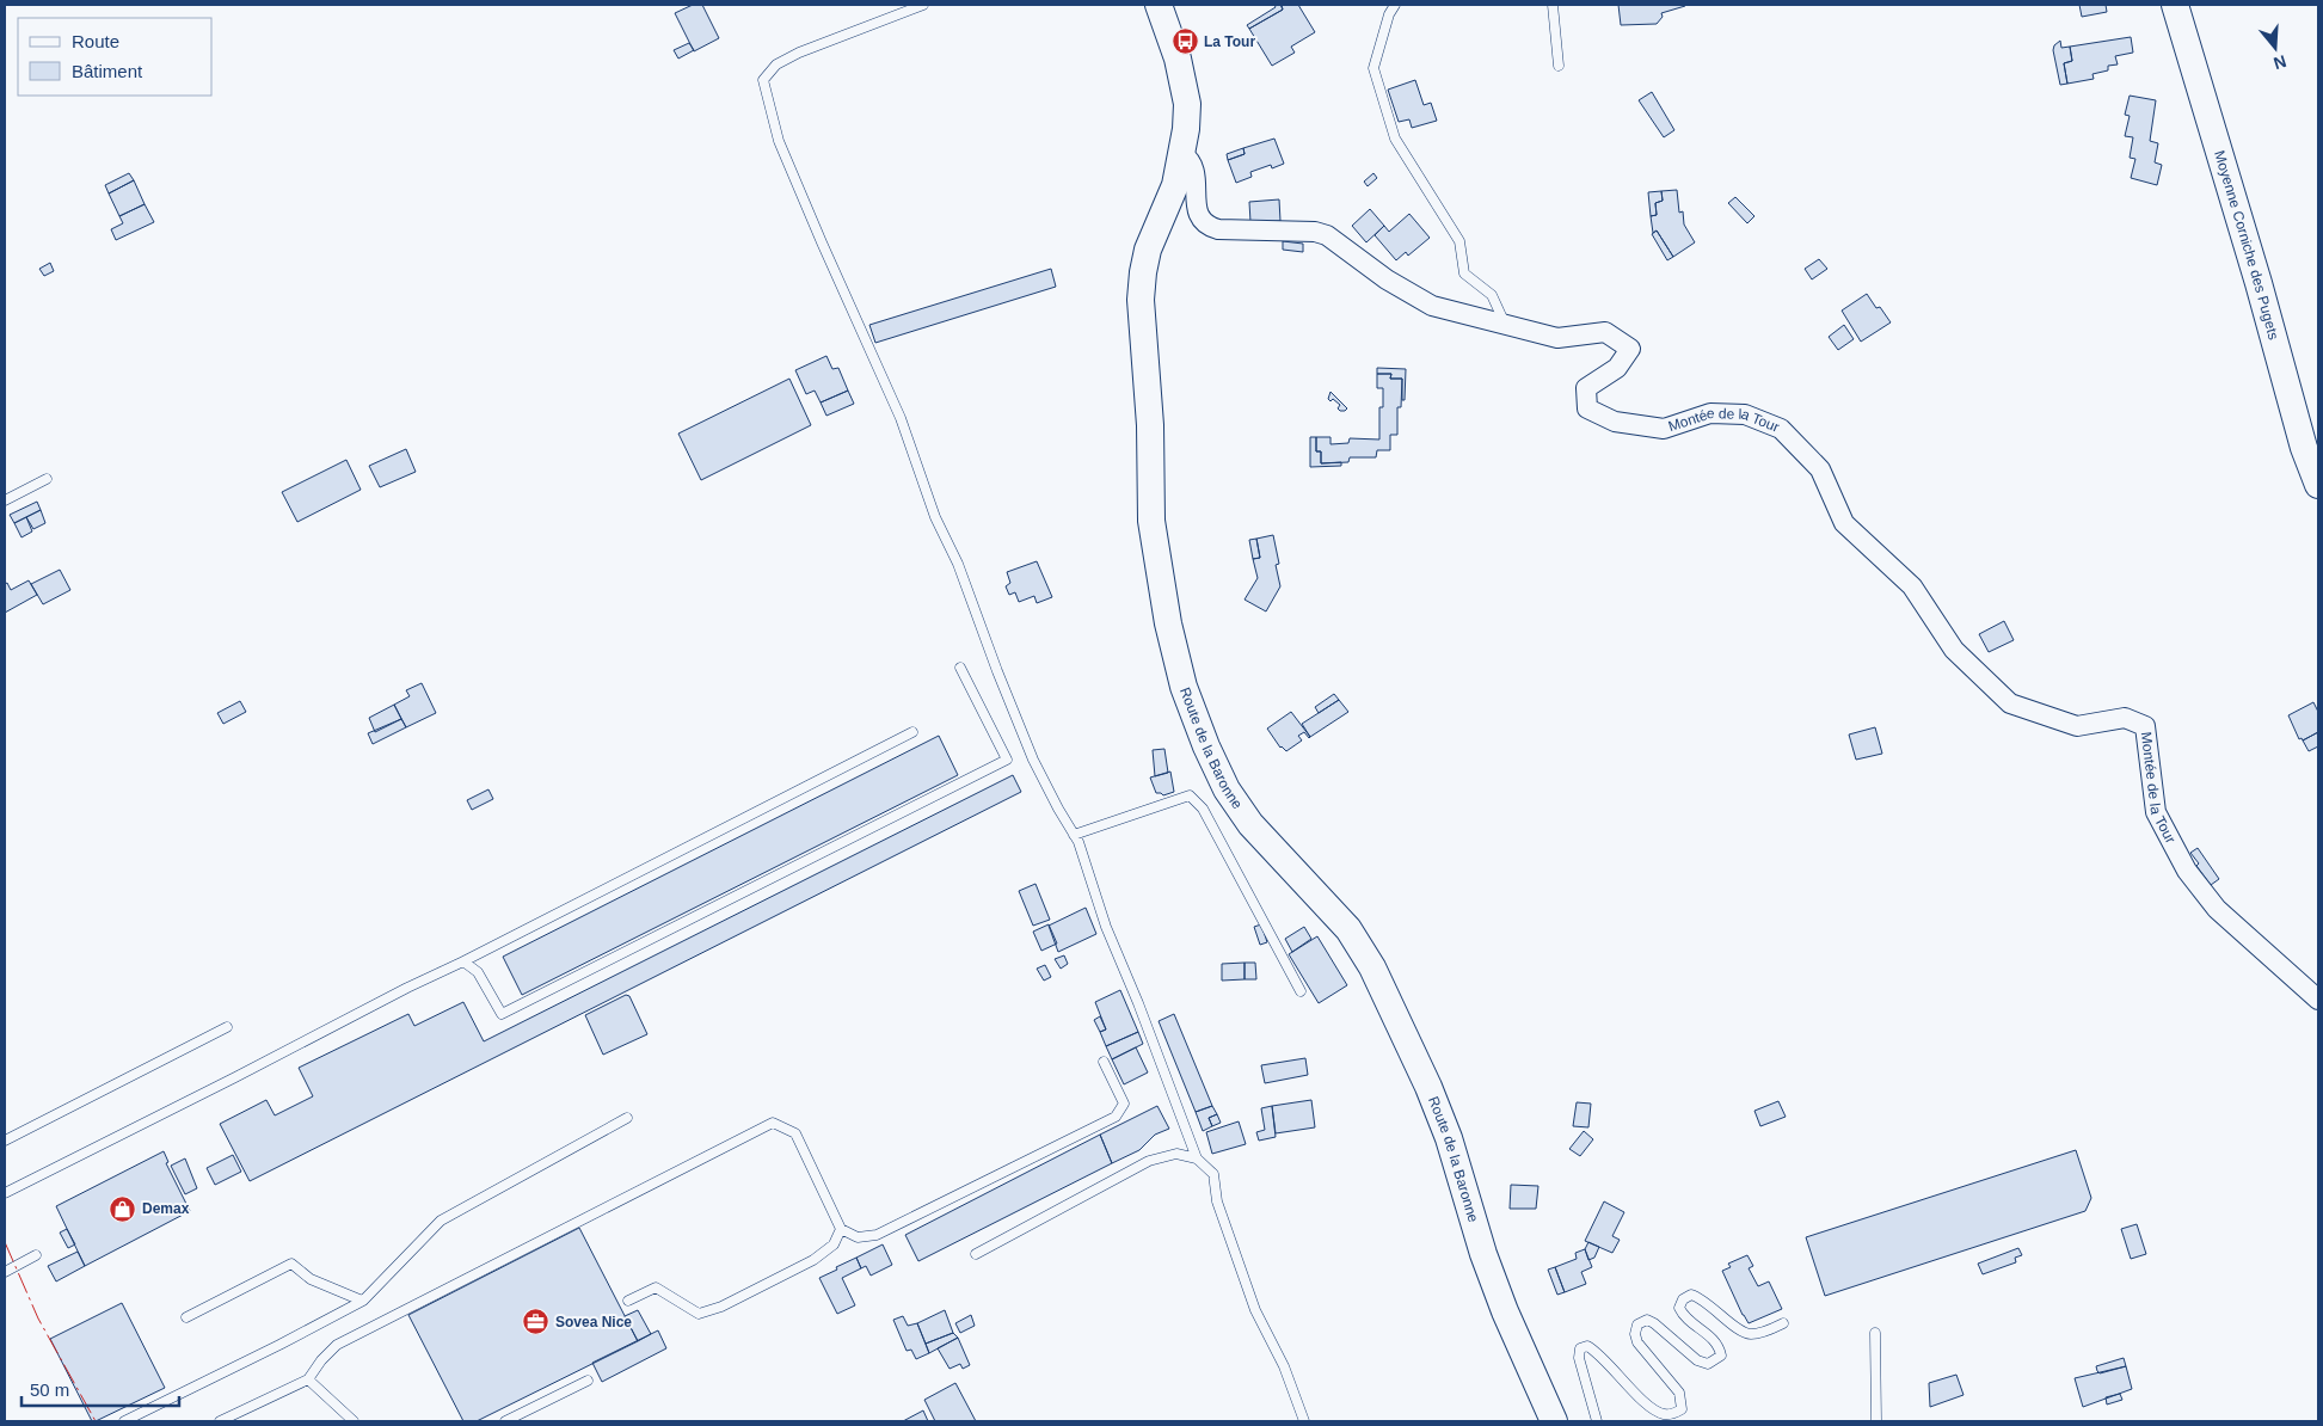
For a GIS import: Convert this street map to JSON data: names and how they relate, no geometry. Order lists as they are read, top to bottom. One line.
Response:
{"streets":{"main road":["Moyenne Corniche des Pugets","Route de la Baronne"],"street":["Montée de la Tour"]},"crossings":[["Montée de la Tour","Route de la Baronne"]],"places":{"bus stop":["La Tour"],"shop":["Demax"],"office":["Sovea Nice"]},"legend":["Route","Bâtiment"],"scale_bar":"50 m","north":"bottom"}
